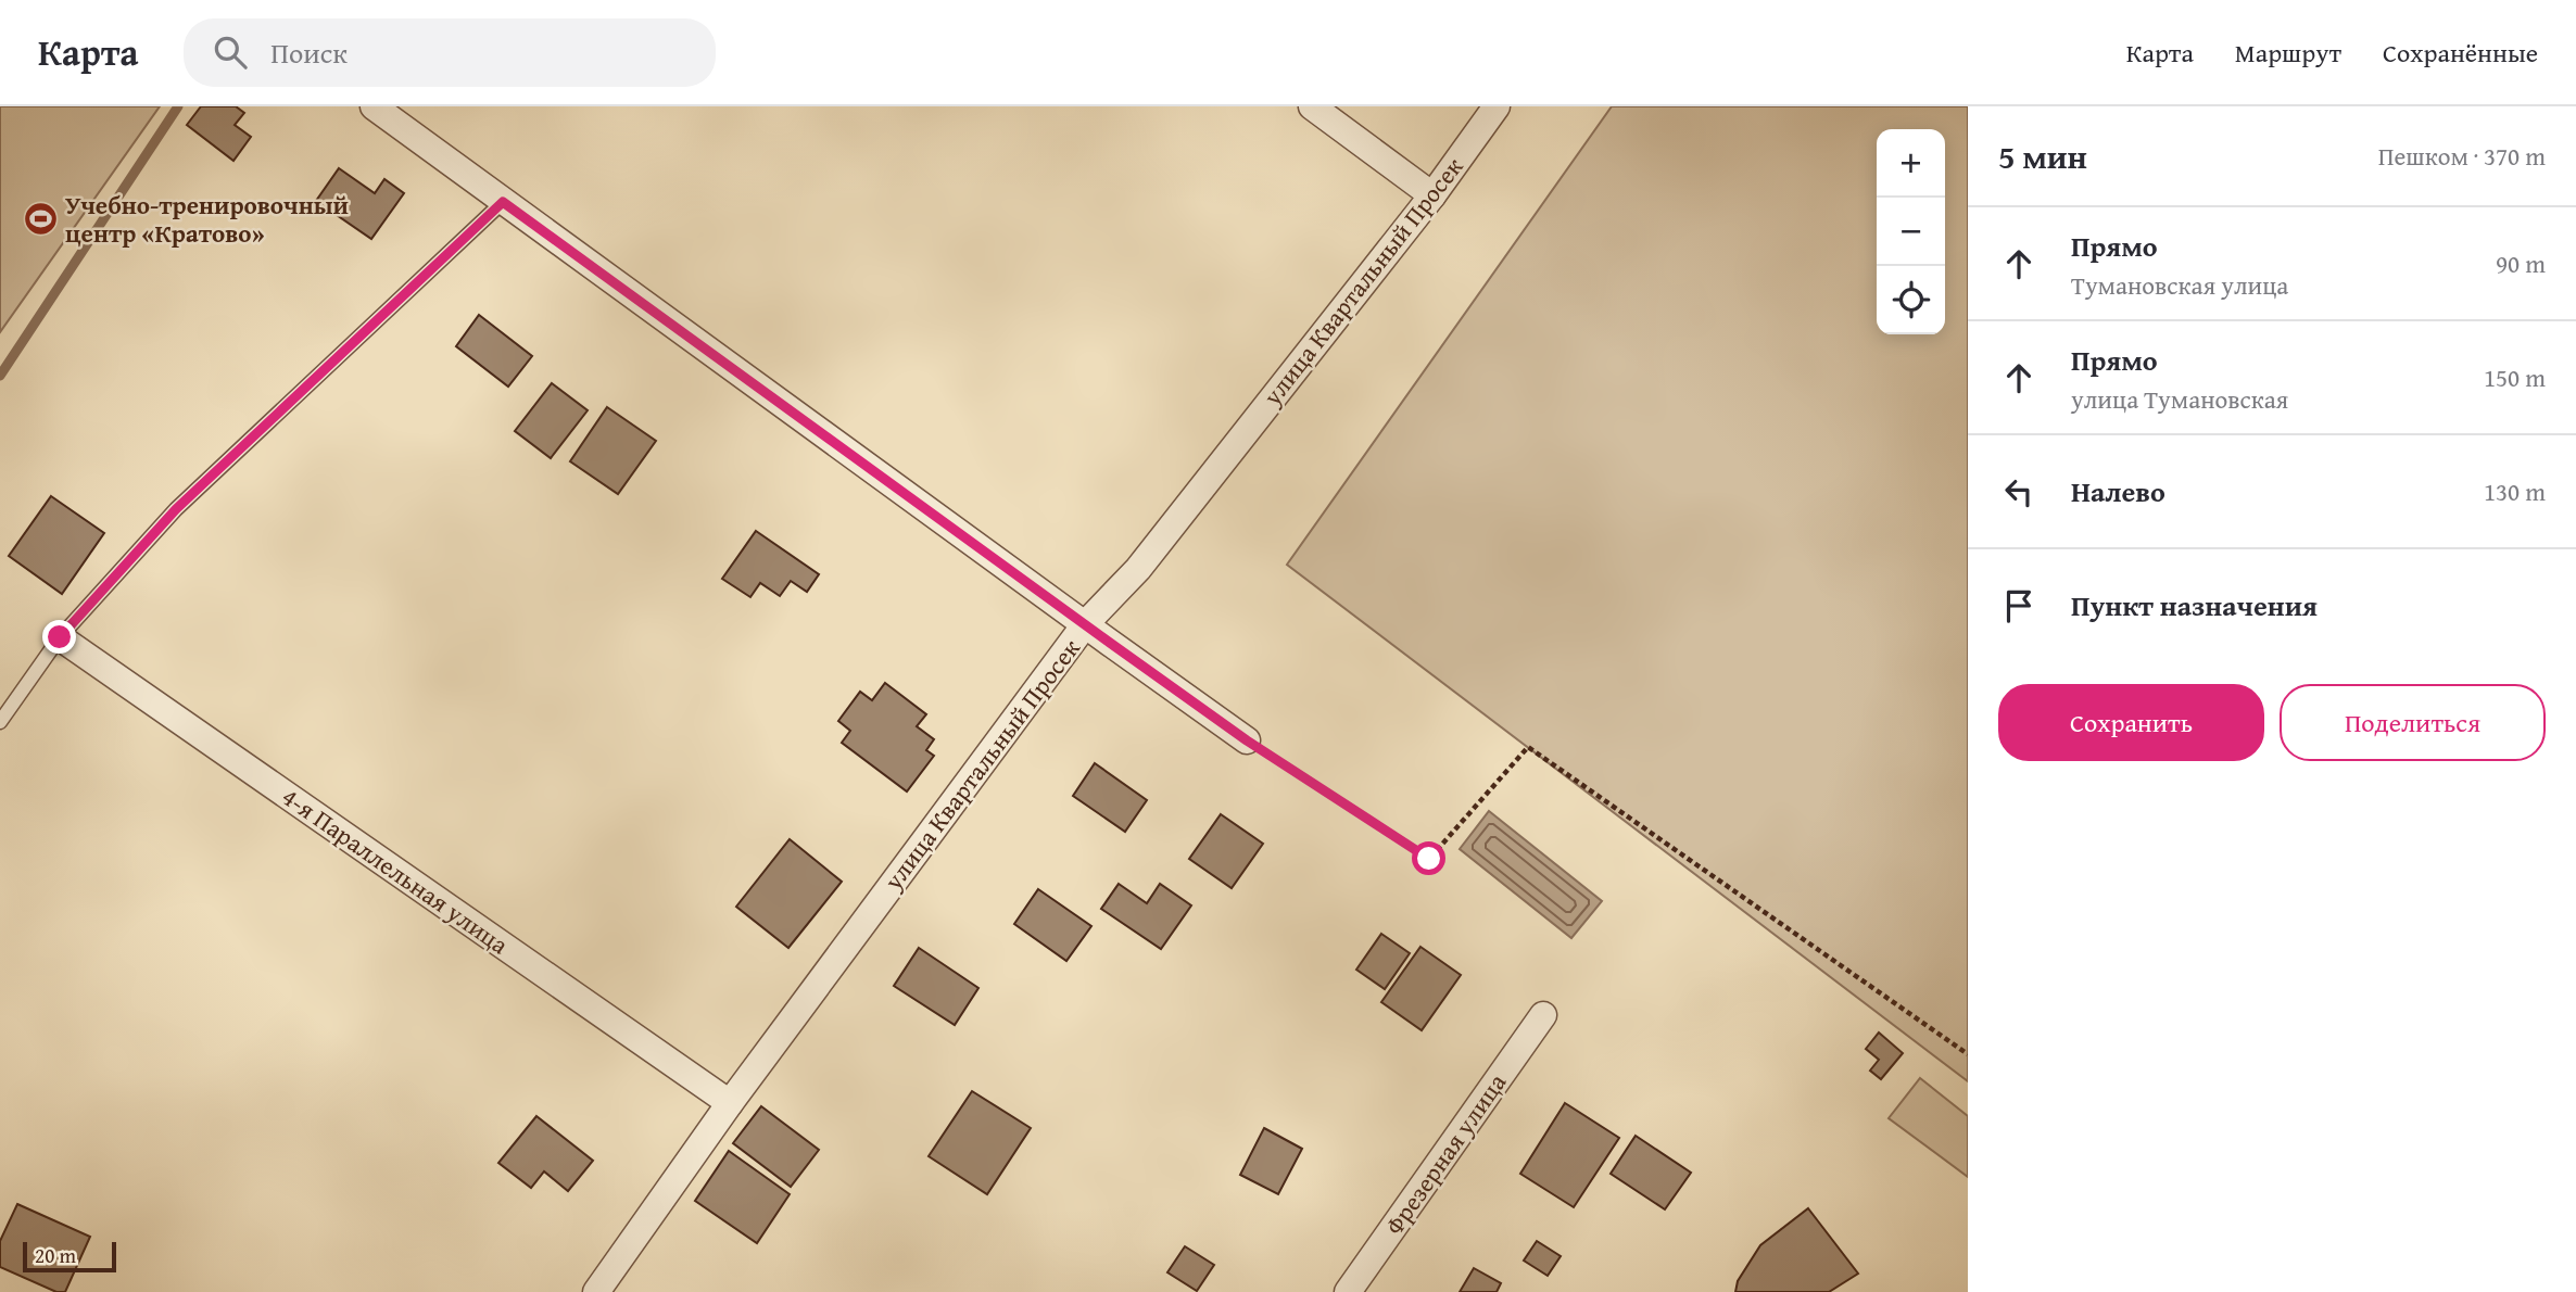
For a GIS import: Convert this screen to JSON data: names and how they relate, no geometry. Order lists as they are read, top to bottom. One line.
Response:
{"streets":{"street":["улица Квартальный Просек","4-я Параллельная улица","Фрезерная улица"]},"crossings":[["улица Квартальный Просек","4-я Параллельная улица"]],"places":{"sports":["Учебно-тренировочный центр «Кратово»"]},"scale_bar":"20 m","page":{"header":"Карта","search":"Поиск","nav":["Карта","Маршрут","Сохранённые"],"heading":["5 мин","Пешком · 370 m"],"map_buttons":["+","−"],"list":[["Прямо","Тумановская улица","90 m"],["Прямо","улица Тумановская","150 m"],["Налево","130 m"],"Пункт назначения"],"buttons":["Сохранить","Поделиться"],"scale":"20 m"}}
